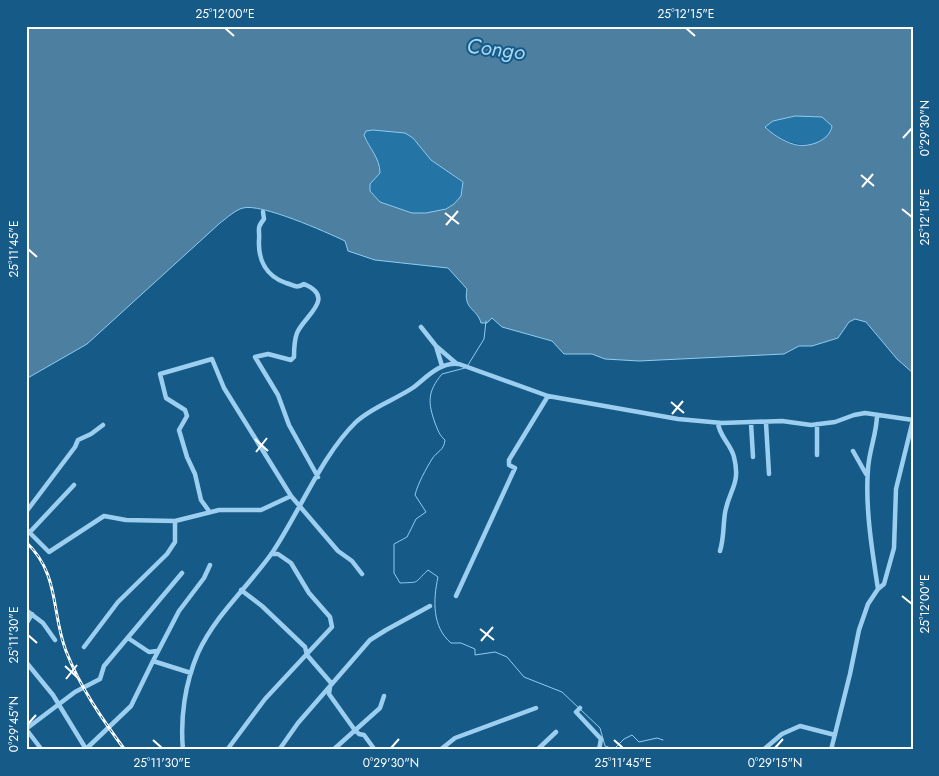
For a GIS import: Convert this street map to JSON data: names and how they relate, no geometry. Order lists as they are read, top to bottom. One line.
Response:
{"water":["Congo"],"coordinates":["25°12'00\"E","25°12'15\"E","0°29'30\"N","25°11'45\"E","25°11'30\"E","0°29'45\"N","0°29'15\"N"]}
